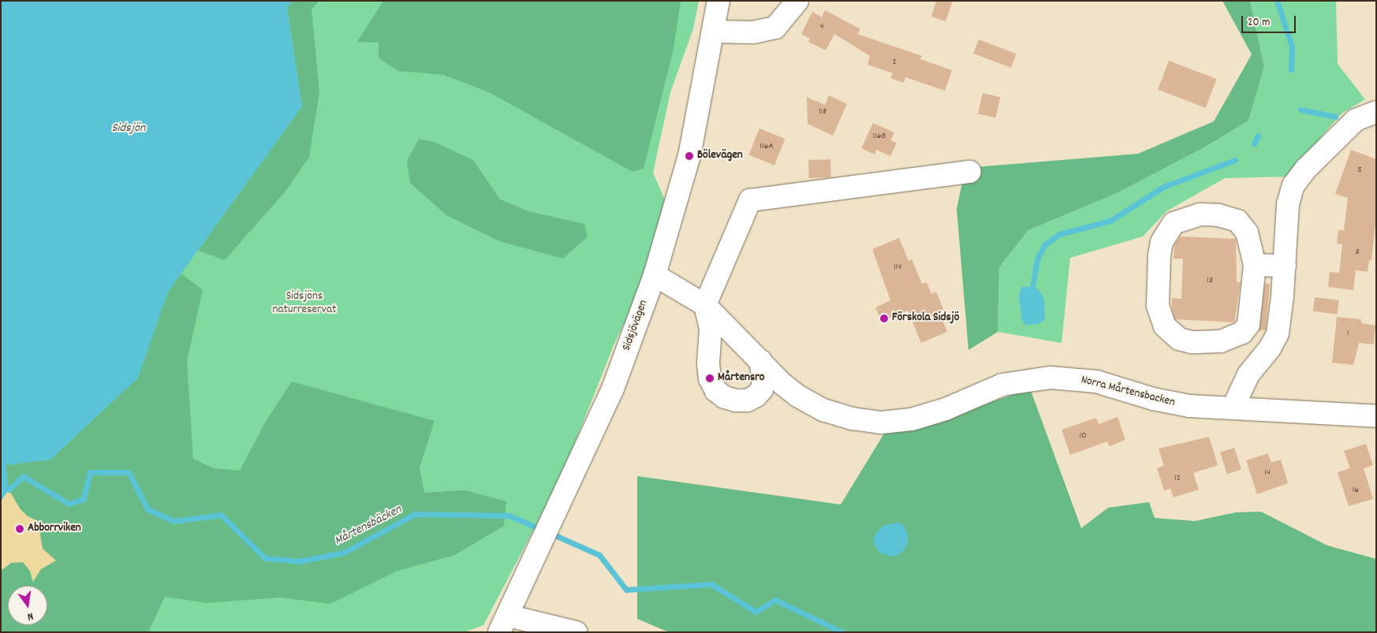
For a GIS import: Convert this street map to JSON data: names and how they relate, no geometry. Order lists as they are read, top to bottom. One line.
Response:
{"streets":{"street":["Sidsjövägen","Norra Mårtensbacken"]},"crossings":[["Sidsjövägen","Norra Mårtensbacken"]],"water":["Sidsjön","Mårtensbäcken"],"parks":["Sidsjöns naturreservat"],"places":["Bölevägen","Förskola Sidsjö","Mårtensro","Abborrviken"],"house_numbers":["4","2","118","116B","116A","5","3","114","13","1","10","14","12","16"],"scale_bar":"20 m","north":"bottom"}
